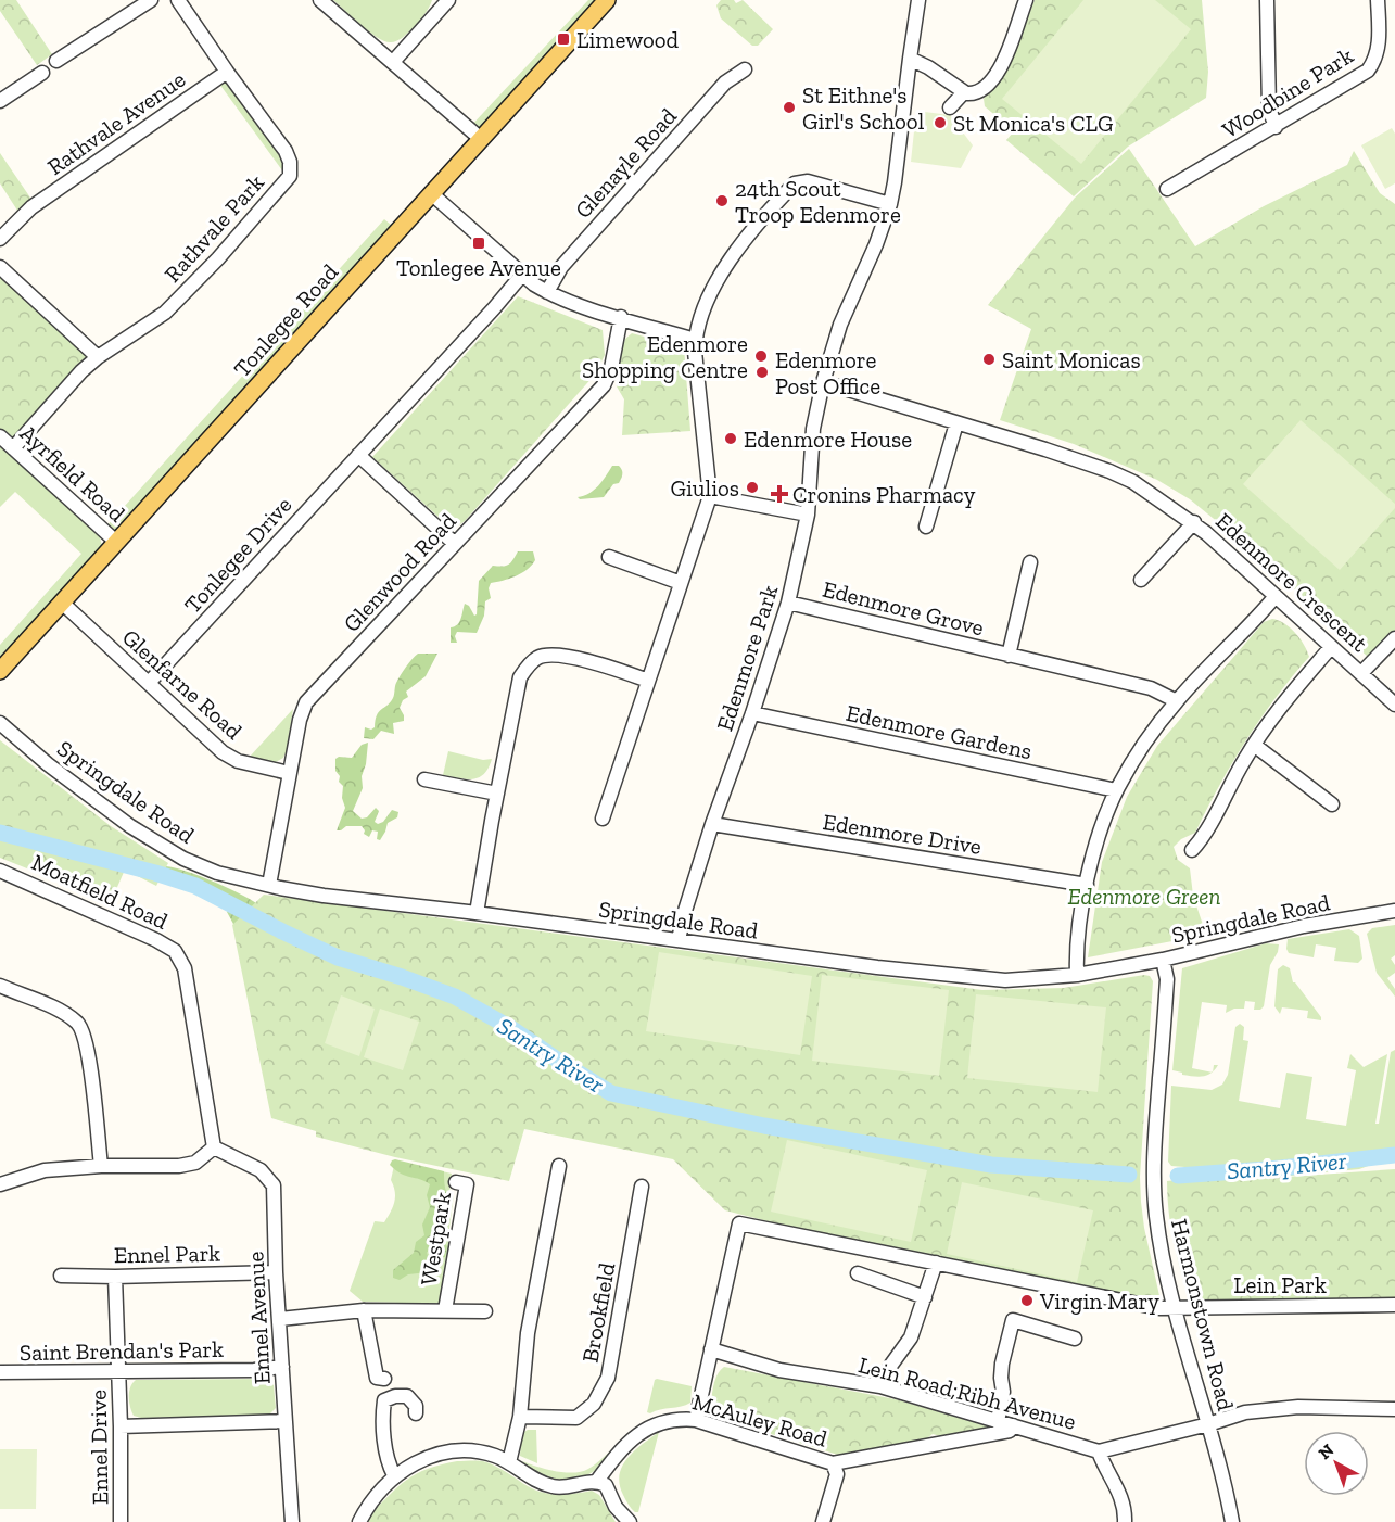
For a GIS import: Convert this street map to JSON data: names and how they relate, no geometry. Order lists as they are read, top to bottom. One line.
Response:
{"streets":{"main road":["Tonlegee Road"],"street":["Woodbine Park","Rathvale Avenue","Glenayle Road","Rathvale Park","Ayrfield Road","Tonlegee Drive","Glenwood Road","Edenmore Crescent","Edenmore Grove","Edenmore Park","Glenfarne Road","Edenmore Gardens","Springdale Road","Edenmore Drive","Moatfield Road","Westpark","Ennel Park","Lein Park","Brookfield","Harmonstown Road","Ennel Avenue","Saint Brendan's Park","Lein Road;Ribh Avenue","McAuley Road","Ennel Drive"]},"crossings":[["Rathvale Avenue","Rathvale Park"],["Rathvale Park","Ayrfield Road"],["Tonlegee Road","Ayrfield Road"],["Tonlegee Road","Glenfarne Road"],["Tonlegee Drive","Glenfarne Road"],["Glenwood Road","Glenfarne Road"],["Glenwood Road","Springdale Road"],["Edenmore Crescent","Edenmore Park"],["Edenmore Grove","Edenmore Park"],["Edenmore Park","Edenmore Gardens"],["Edenmore Park","Springdale Road"],["Edenmore Park","Edenmore Drive"],["Springdale Road","Harmonstown Road"],["Moatfield Road","Ennel Avenue"],["Westpark","Ennel Avenue"],["Ennel Park","Ennel Avenue"],["Ennel Park","Ennel Drive"],["Lein Park","Harmonstown Road"],["Lein Park","Lein Road;Ribh Avenue"],["Ennel Avenue","Saint Brendan's Park"],["Saint Brendan's Park","Ennel Drive"],["Lein Road;Ribh Avenue","McAuley Road"]],"water":["Santry River"],"parks":["Edenmore Green"],"places":{"transit":["Limewood","Tonlegee Avenue"],"other":["St Eithne's Girl's School","St Monica's CLG","24th Scout Troop Edenmore","Edenmore Shopping Centre","Saint Monicas","Edenmore Post Office","Edenmore House","Giulios","Virgin Mary"],"health":["Cronins Pharmacy"]},"north":"top left"}
